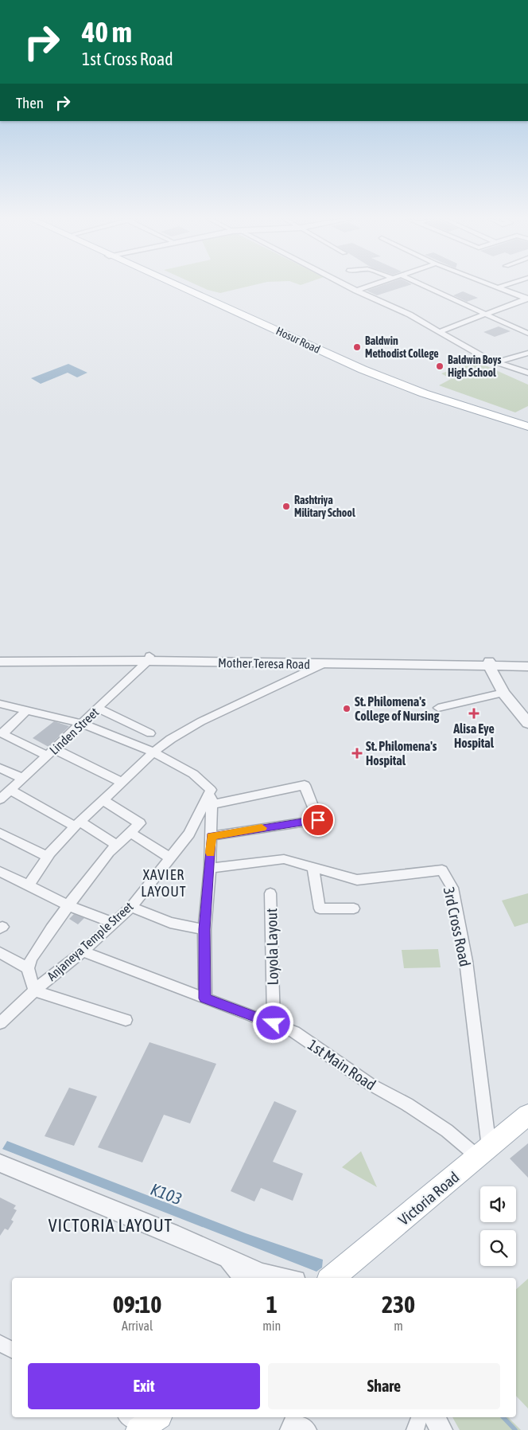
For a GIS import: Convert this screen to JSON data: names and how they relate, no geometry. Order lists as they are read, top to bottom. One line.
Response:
{"streets":{"main road":["Hosur Road","Victoria Road"],"street":["Mother Teresa Road","Linden Street","3rd Cross Road","Anjaneya Temple Street","Loyola Layout","1st Main Road"]},"crossings":[["Mother Teresa Road","Linden Street"],["3rd Cross Road","1st Main Road"],["3rd Cross Road","Victoria Road"],["Anjaneya Temple Street","1st Main Road"],["Loyola Layout","1st Main Road"],["1st Main Road","Victoria Road"]],"districts":["XAVIER LAYOUT","VICTORIA LAYOUT"],"water":["K103"],"places":{"other":["Baldwin Methodist College","Baldwin Boys High School","Rashtriya Military School","St. Philomena's College of Nursing"],"health":["Alisa Eye Hospital","St. Philomena's Hospital"]},"page":{"turn":["40 m","1st Cross Road"],"then":"Then","eta":["09:10","Arrival","1","min","230","m"],"buttons":["Exit","Share"]}}
